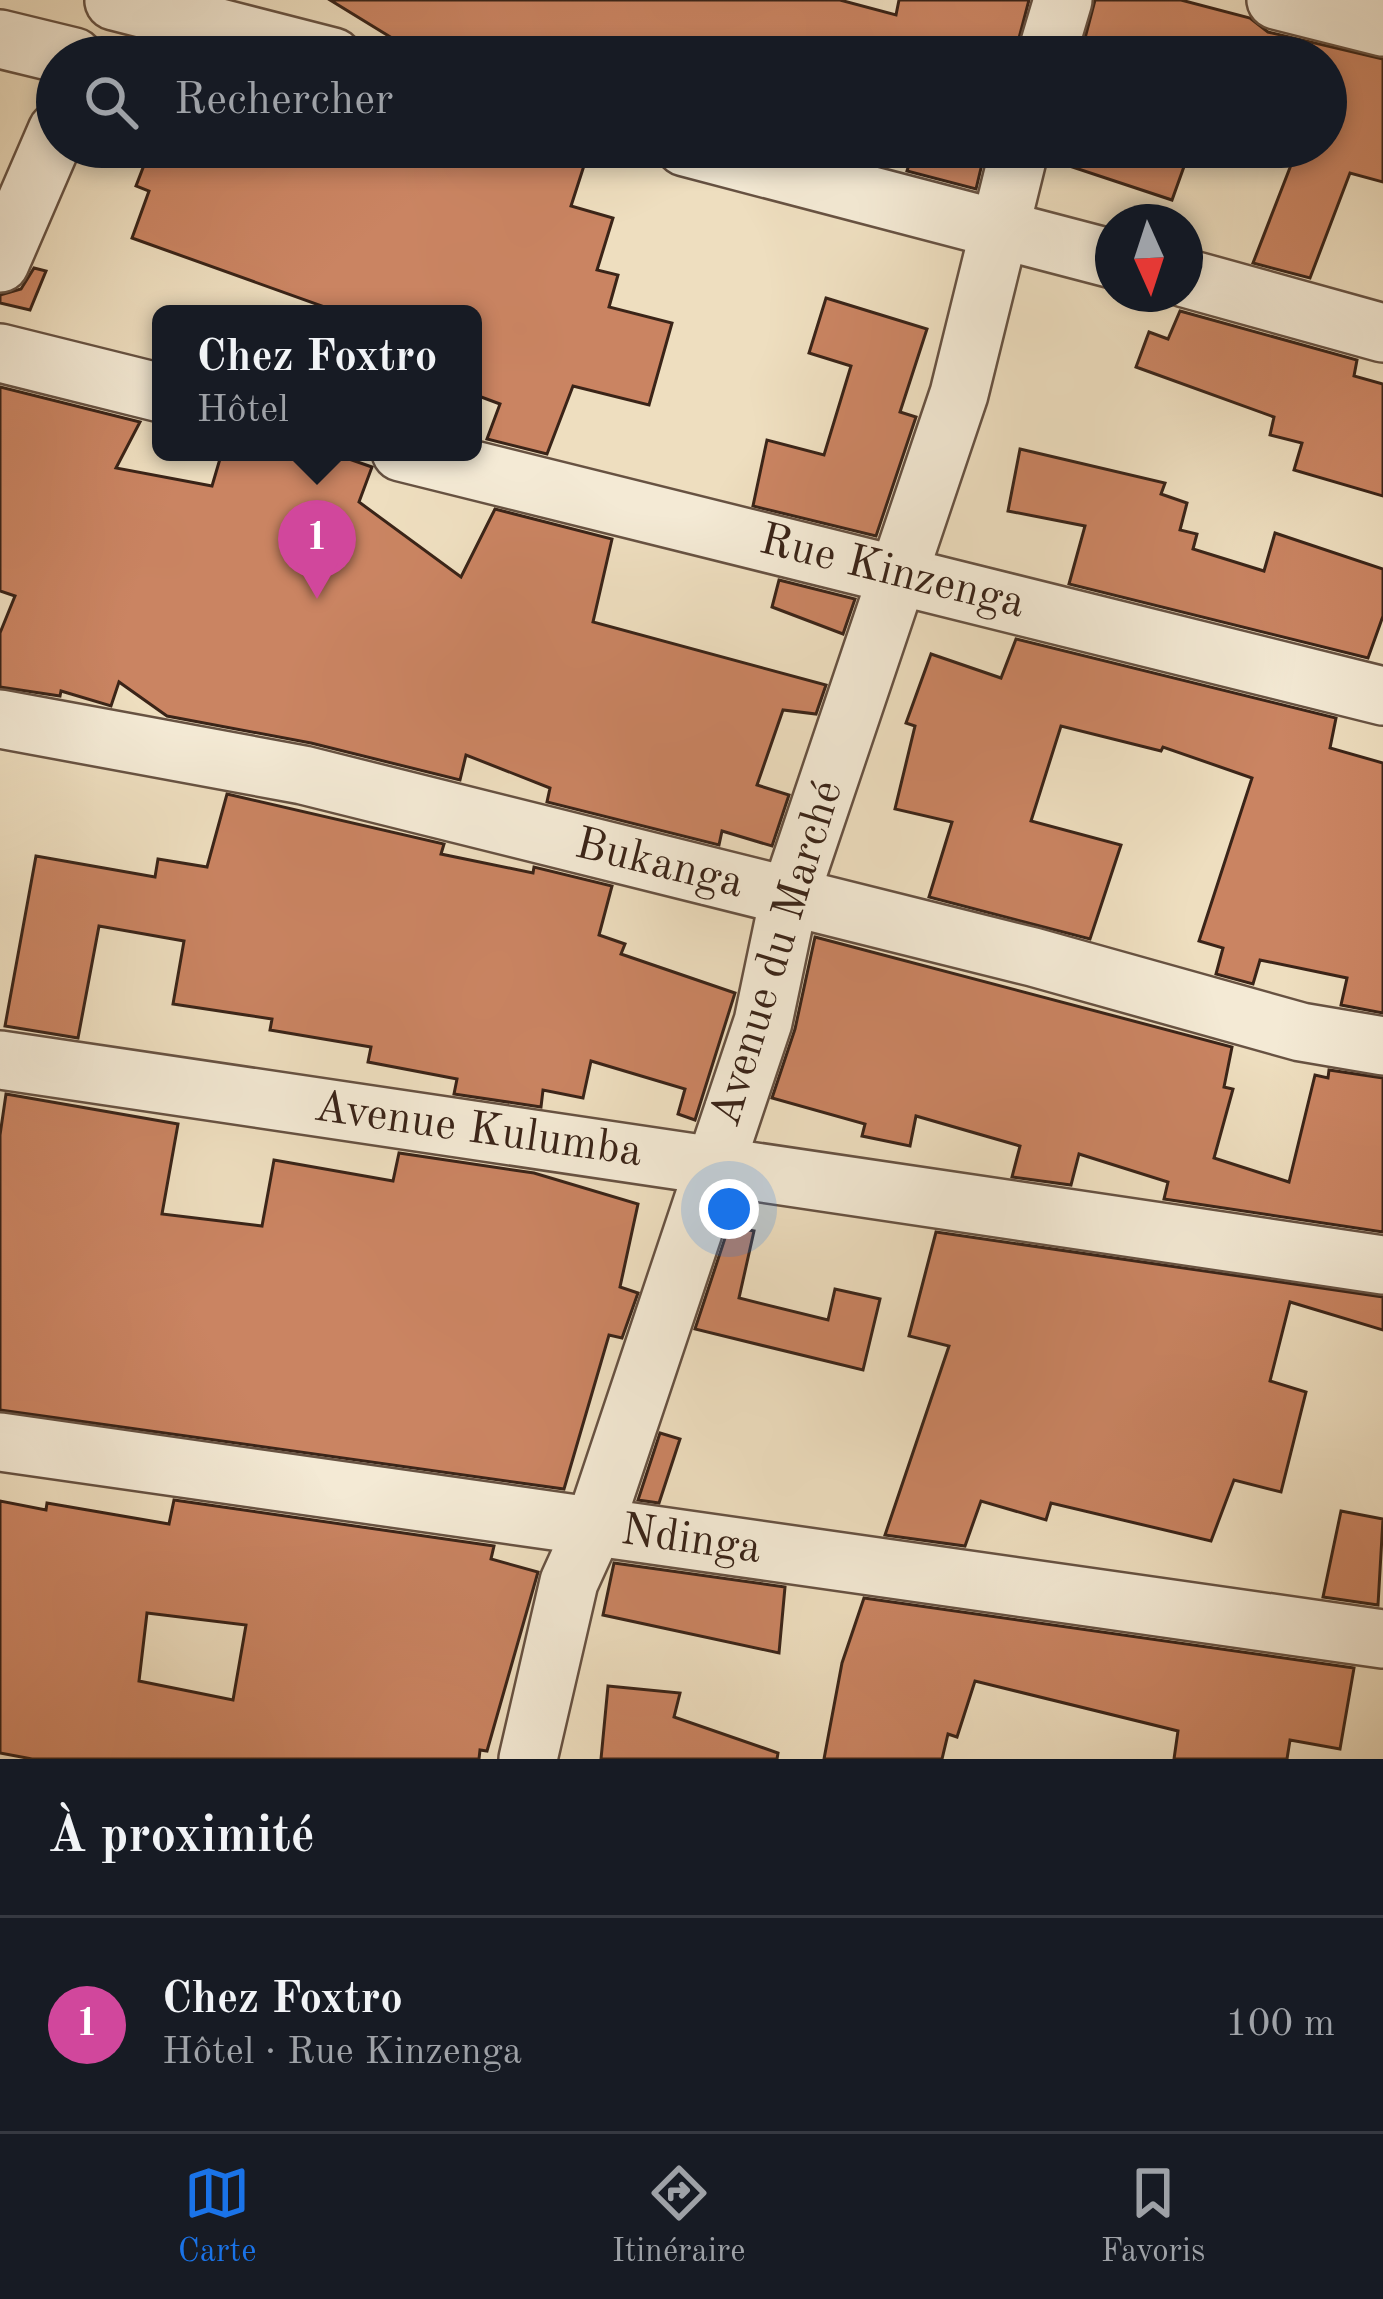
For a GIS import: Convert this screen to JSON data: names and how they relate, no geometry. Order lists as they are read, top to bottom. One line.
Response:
{"streets":{"street":["Rue Kinzenga","Bukanga","Avenue du Marché","Avenue Kulumba","Ndinga"]},"crossings":[["Rue Kinzenga","Avenue du Marché"],["Bukanga","Avenue du Marché"],["Avenue du Marché","Avenue Kulumba"],["Avenue du Marché","Ndinga"]],"north":"bottom","page":{"search":"Rechercher","popup":["Chez Foxtro","Hôtel"],"pins":"1","heading":"À proximité","list":[{"mark":"1","name":"Chez Foxtro","note":"Hôtel · Rue Kinzenga","value":"100 m"}],"nav":["Carte","Itinéraire","Favoris"]}}
